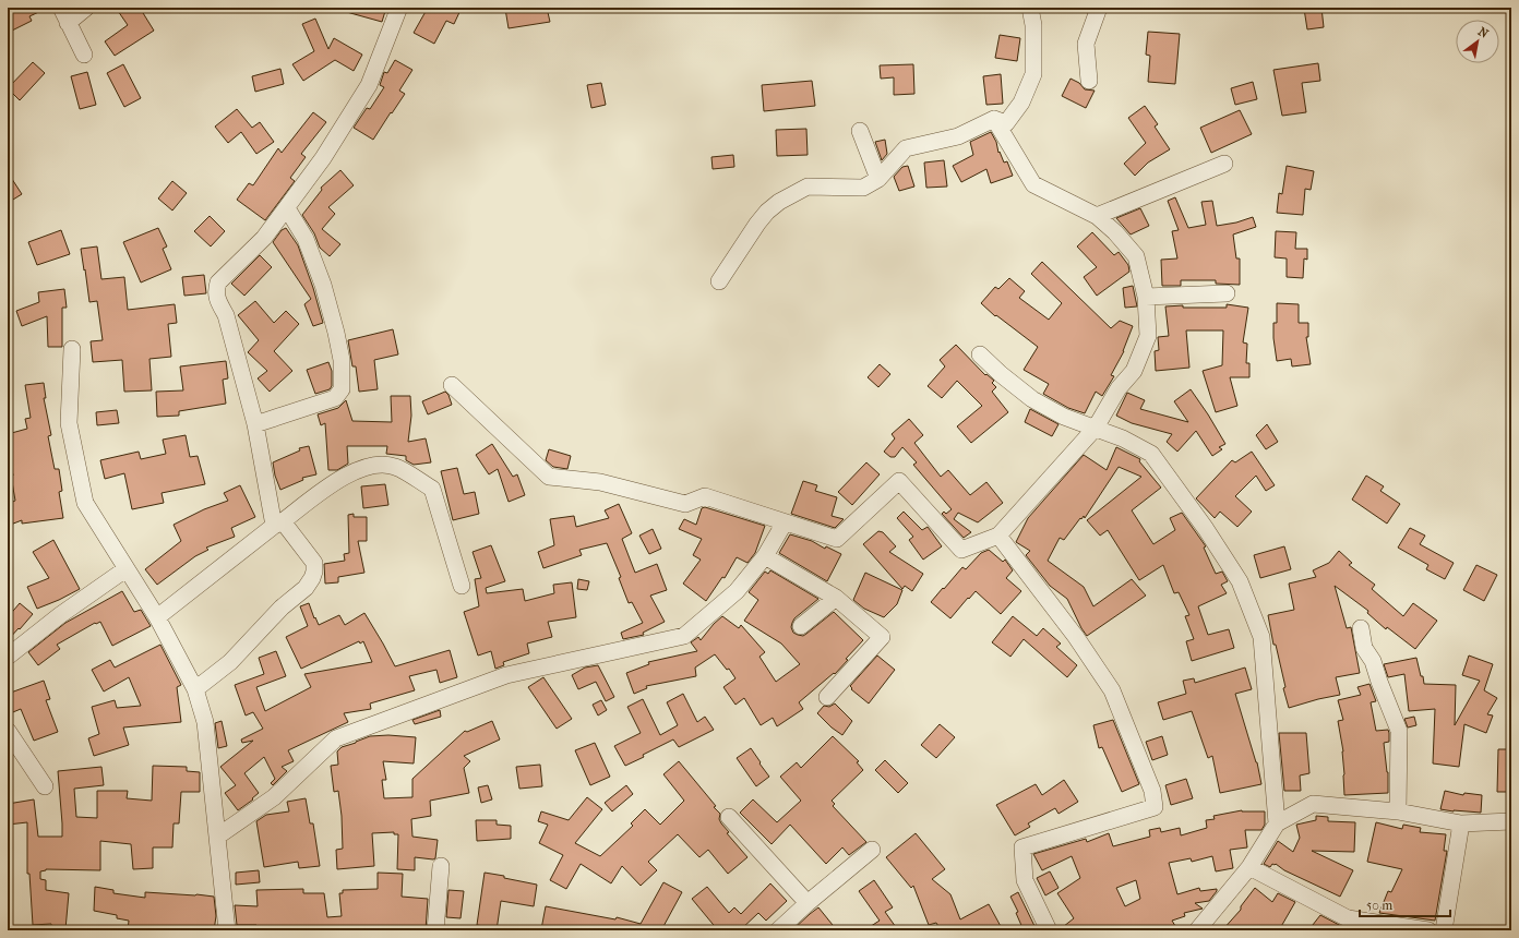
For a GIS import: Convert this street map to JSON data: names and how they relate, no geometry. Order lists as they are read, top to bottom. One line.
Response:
{"scale_bar":"50 m","north":"top right"}
